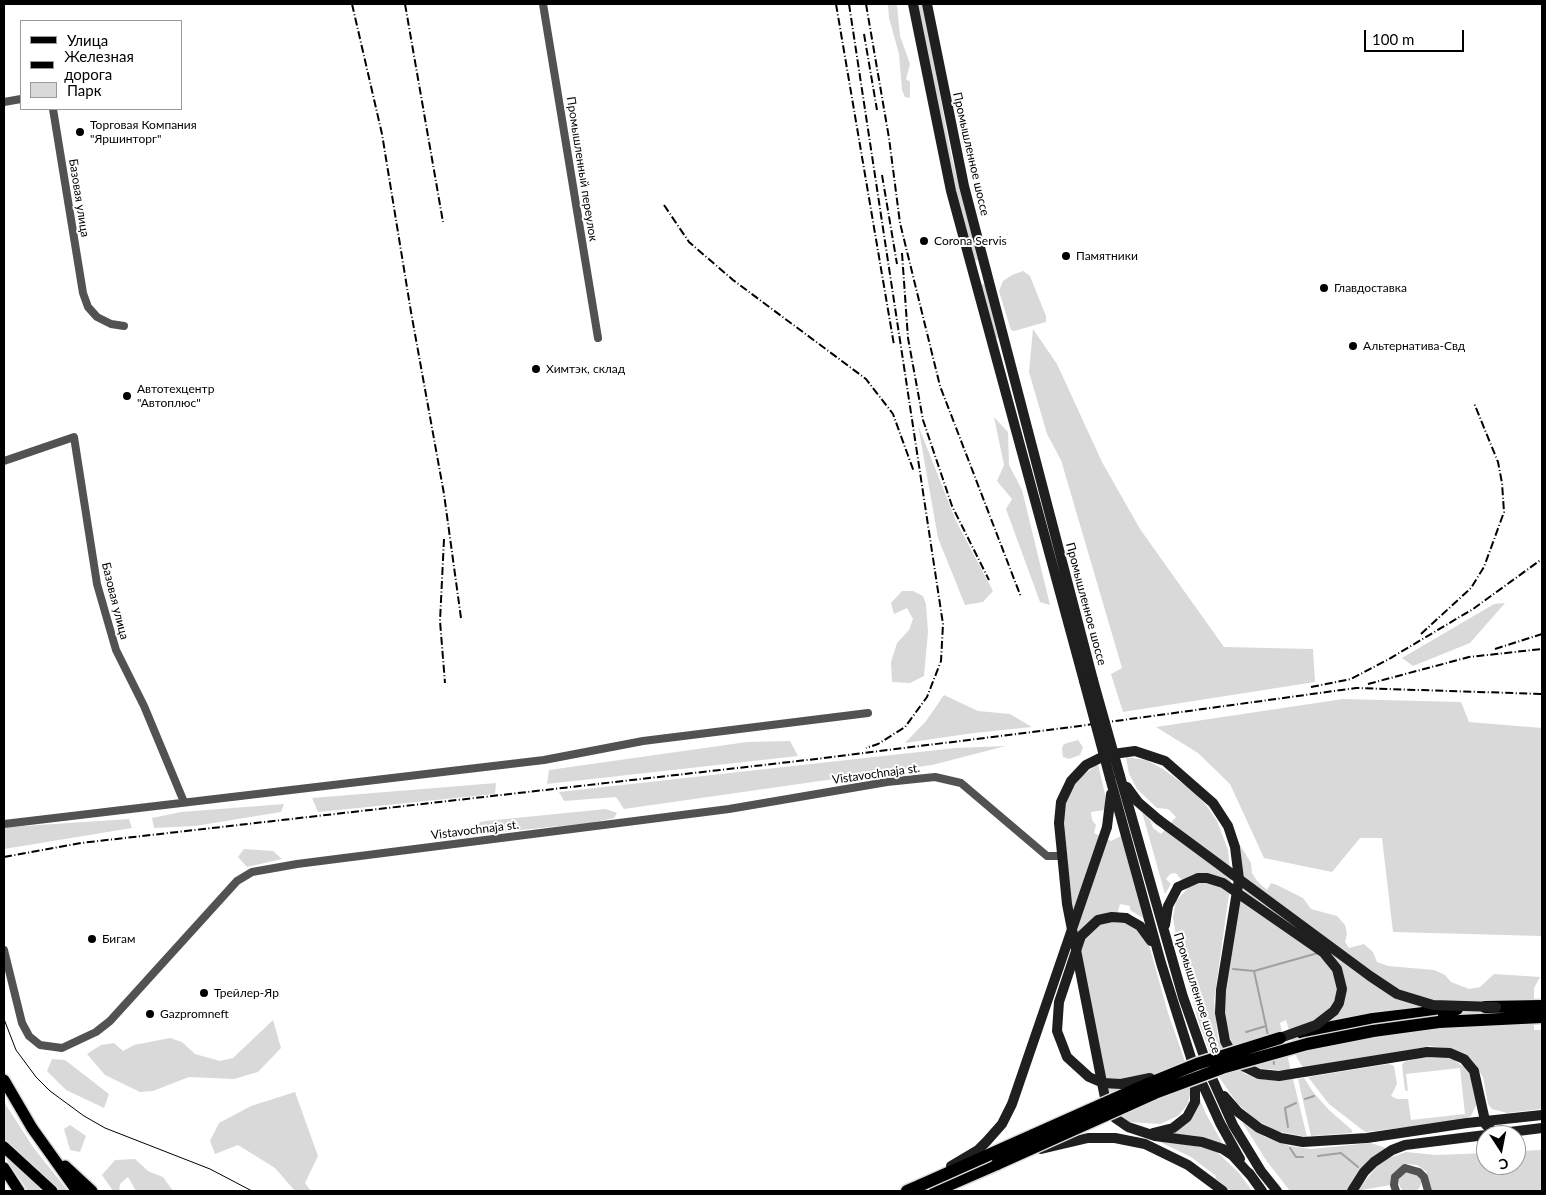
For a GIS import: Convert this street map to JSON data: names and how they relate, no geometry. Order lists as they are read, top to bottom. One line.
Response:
{"streets":{"main road":["Промышленное шоссе"],"street":["Промышленный переулок","Базовая улица","Vistavochnaja st."]},"places":["Торговая Компания \"Яршинторг\"","Corona Servis","Памятники","Главдоставка","Альтернатива-Свд","Химтэк, склад","Автотехцентр \"Автоплюс\"","Бигам","Трейлер-Яр","Gazpromneft"],"legend":["Улица","Железная дорога","Парк"],"scale_bar":"100 m","north":"bottom"}
